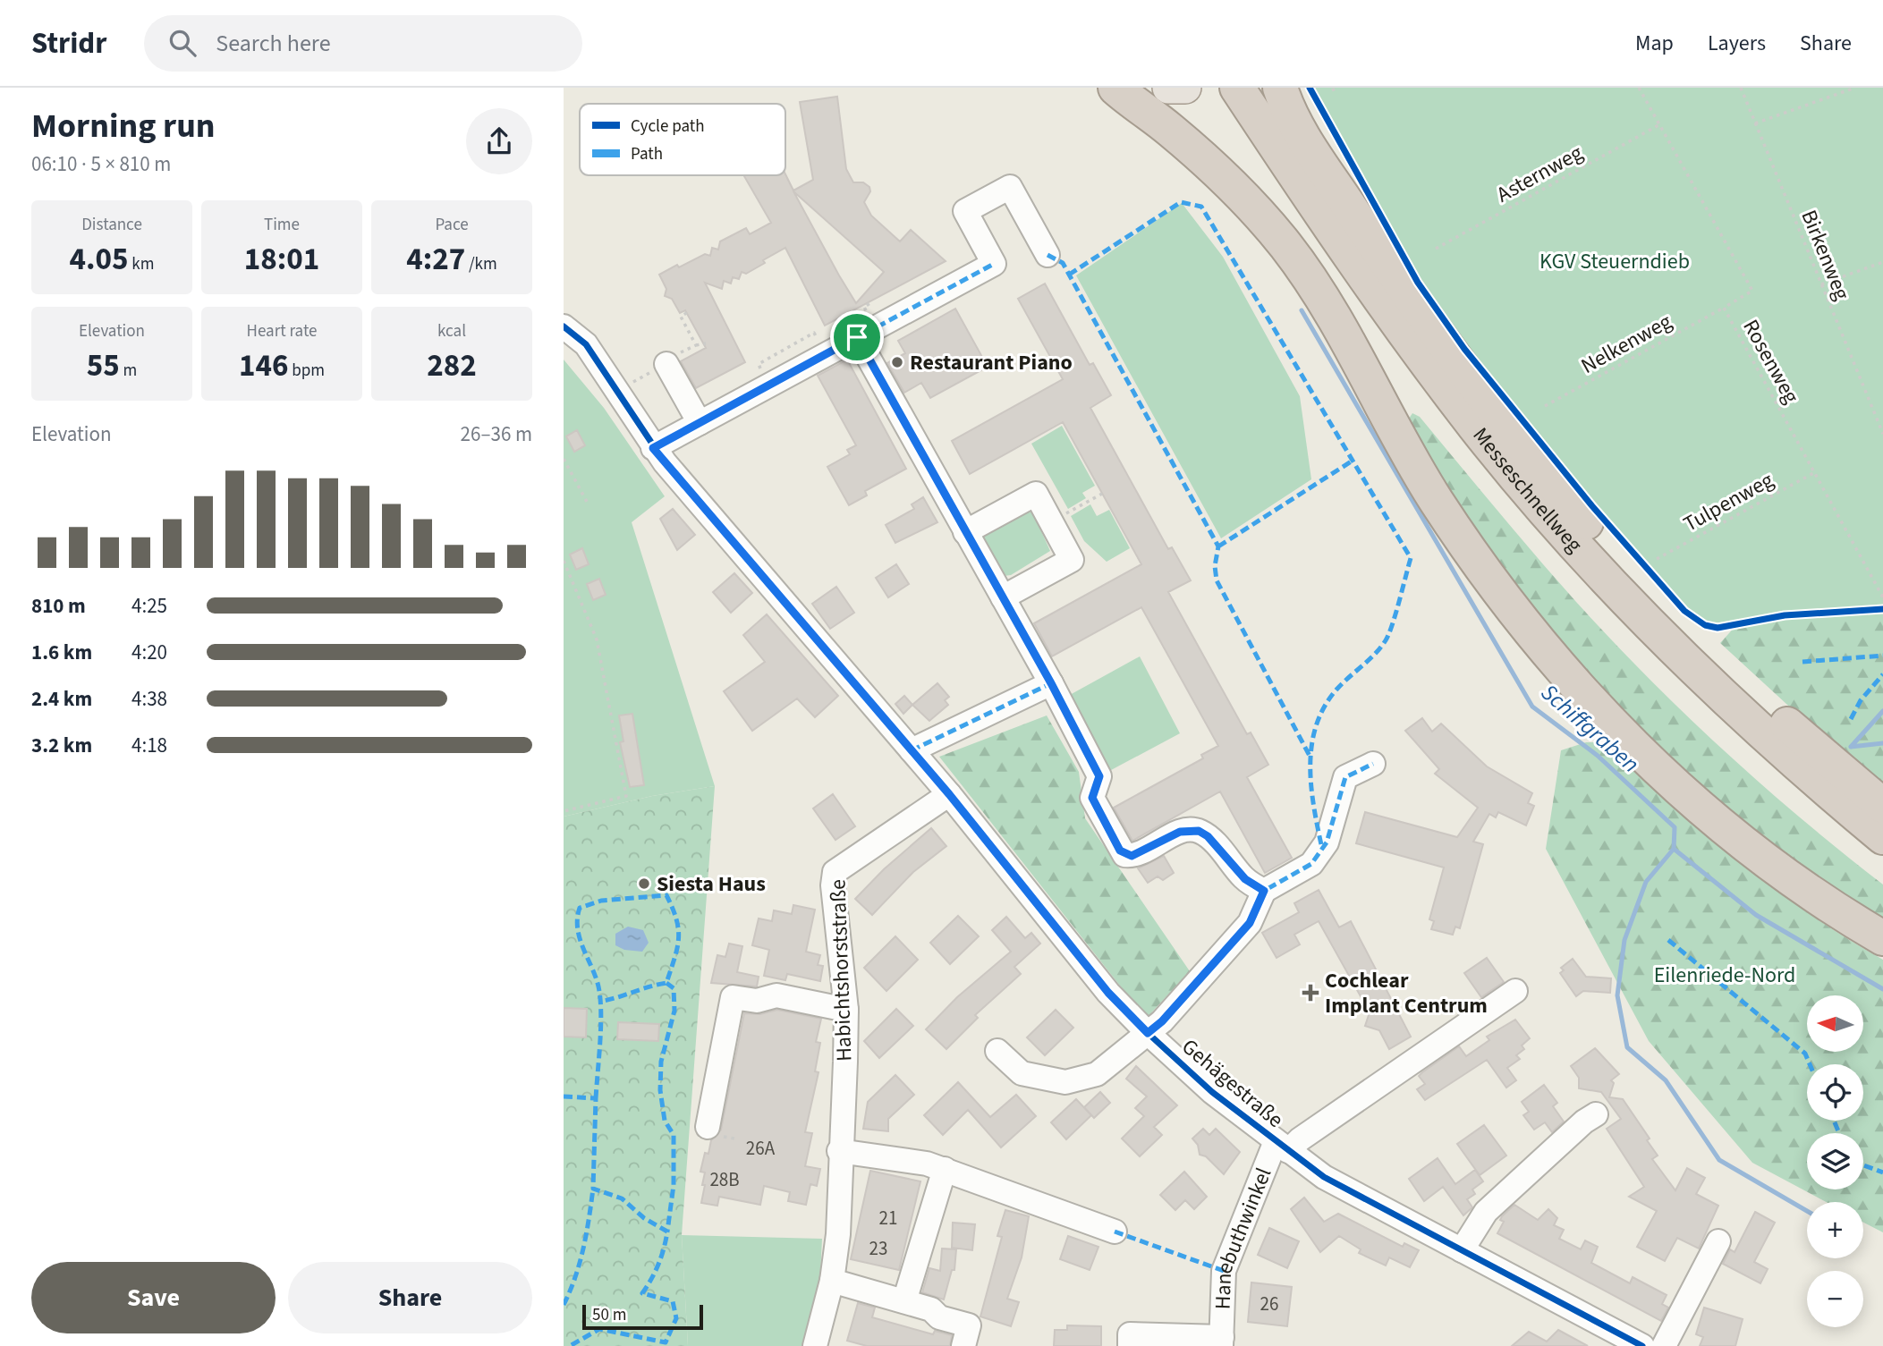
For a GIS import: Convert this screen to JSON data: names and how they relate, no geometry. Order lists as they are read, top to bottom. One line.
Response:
{"streets":{"highway":["Messeschnellweg"],"street":["Habichtshorststraße","Gehägestraße","Hanebuthwinkel"],"path":["Asternweg","Birkenweg","Nelkenweg","Rosenweg","Tulpenweg"]},"crossings":[["Asternweg","Rosenweg"],["Nelkenweg","Rosenweg"],["Rosenweg","Tulpenweg"],["Habichtshorststraße","Gehägestraße"],["Gehägestraße","Hanebuthwinkel"]],"water":["Schiffgraben"],"parks":["KGV Steuerndieb","Eilenriede-Nord"],"places":{"other":["Restaurant Piano","Siesta Haus"],"health":["Cochlear Implant Centrum"]},"house_numbers":["26A","28B","21","23","26"],"legend":["Cycle path","Path"],"scale_bar":"50 m","north":"left","page":{"header":"Stridr","search":"Search here","nav":["Map","Layers","Share"],"heading":["Morning run","06:10 · 5 × 810 m"],"stats":[["Distance","4.05 km"],["Time","18:01"],["Pace","4:27 /km"],["Elevation","55 m"],["Heart rate","146 bpm"],["kcal","282"]],"chart":["Elevation","26–36 m"],"list":[{"name":"810 m","note":"4:25"},{"name":"1.6 km","note":"4:20"},{"name":"2.4 km","note":"4:38"},{"name":"3.2 km","note":"4:18"}],"map_buttons":["+","−"],"buttons":["Save","Share"],"scale":"50 m"}}
